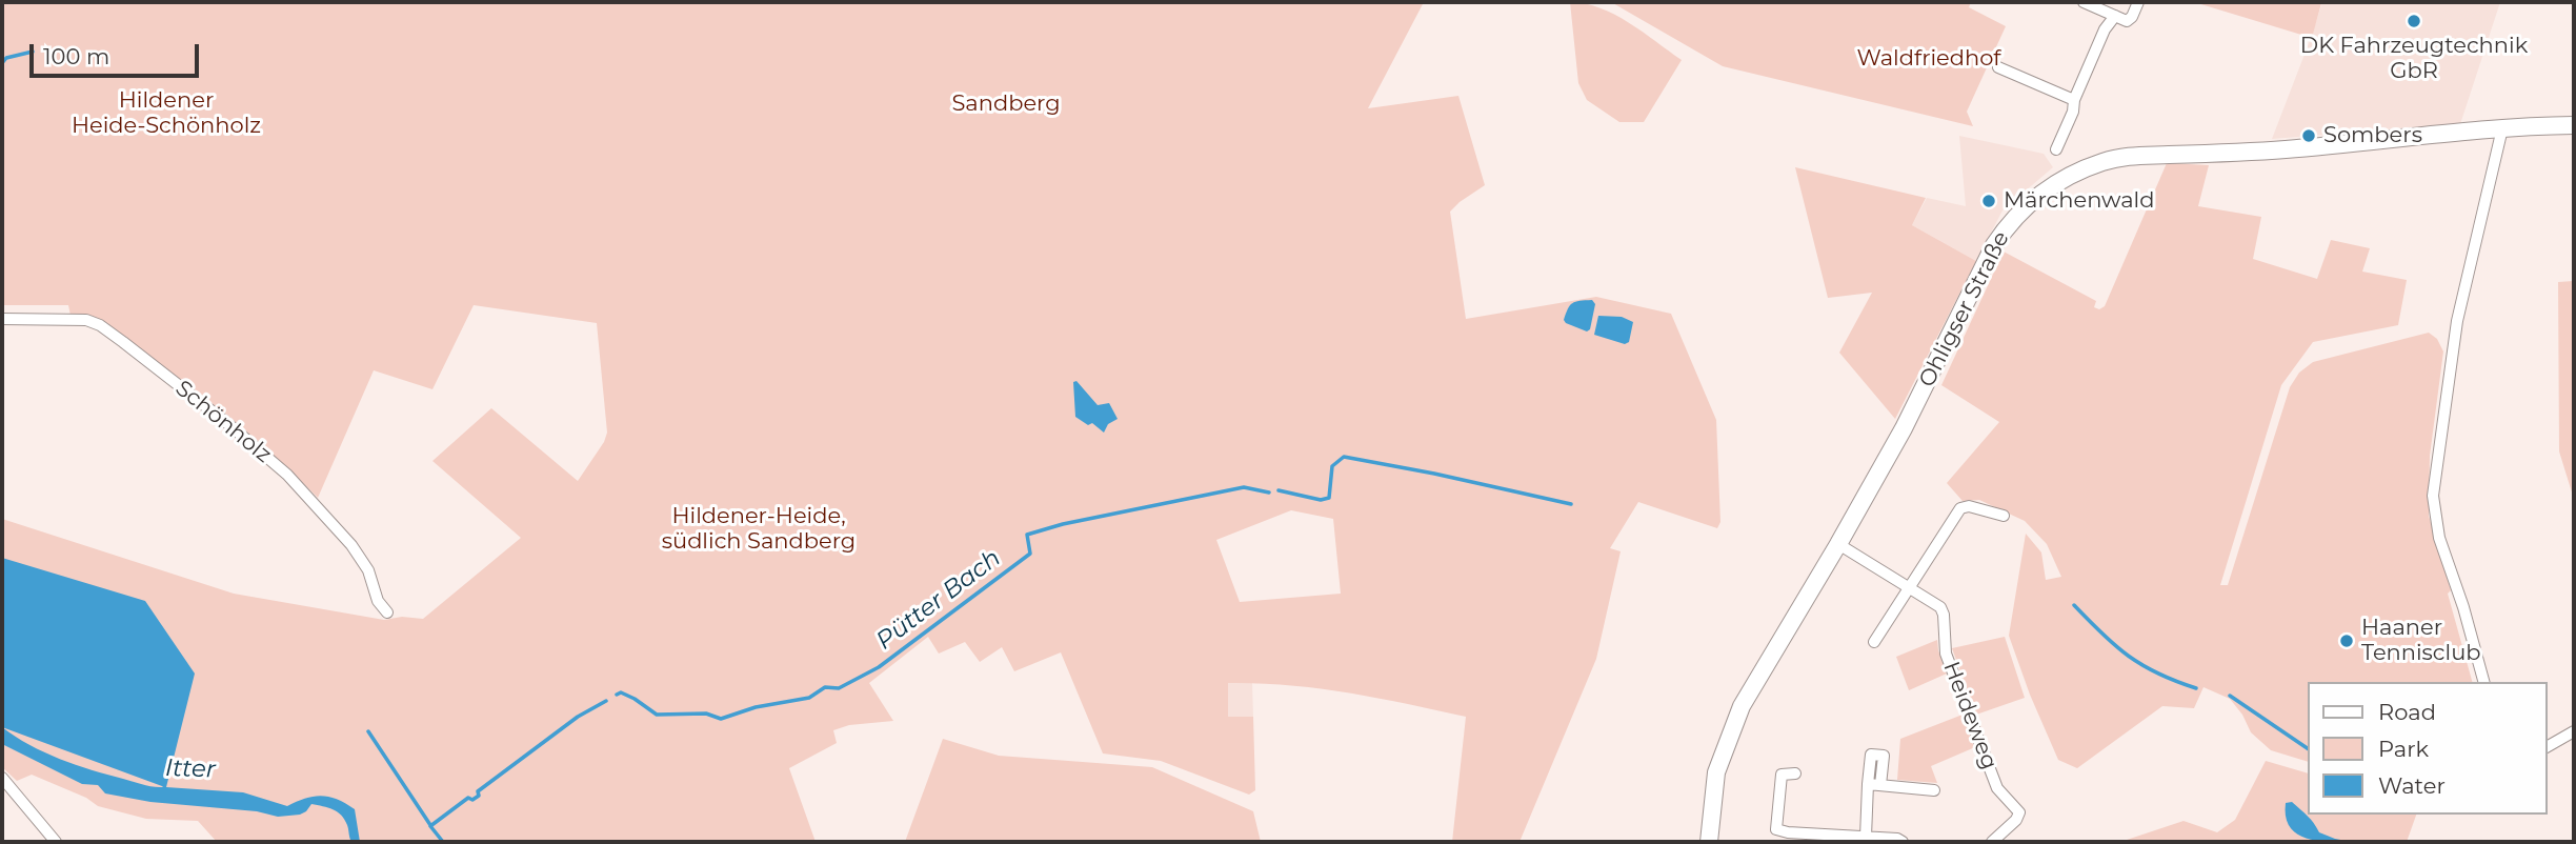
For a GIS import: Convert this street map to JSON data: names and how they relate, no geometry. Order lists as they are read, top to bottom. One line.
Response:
{"streets":{"main road":["Ohligser Straße"],"street":["Schönholz","Heideweg"]},"crossings":[["Ohligser Straße","Heideweg"]],"water":["Pütter Bach","Itter"],"parks":["Waldfriedhof","Hildener Heide-Schönholz","Sandberg","Hildener-Heide, südlich Sandberg"],"places":["DK Fahrzeugtechnik GbR","Sombers","Märchenwald","Haaner Tennisclub"],"legend":["Road","Park","Water"],"scale_bar":"100 m"}
